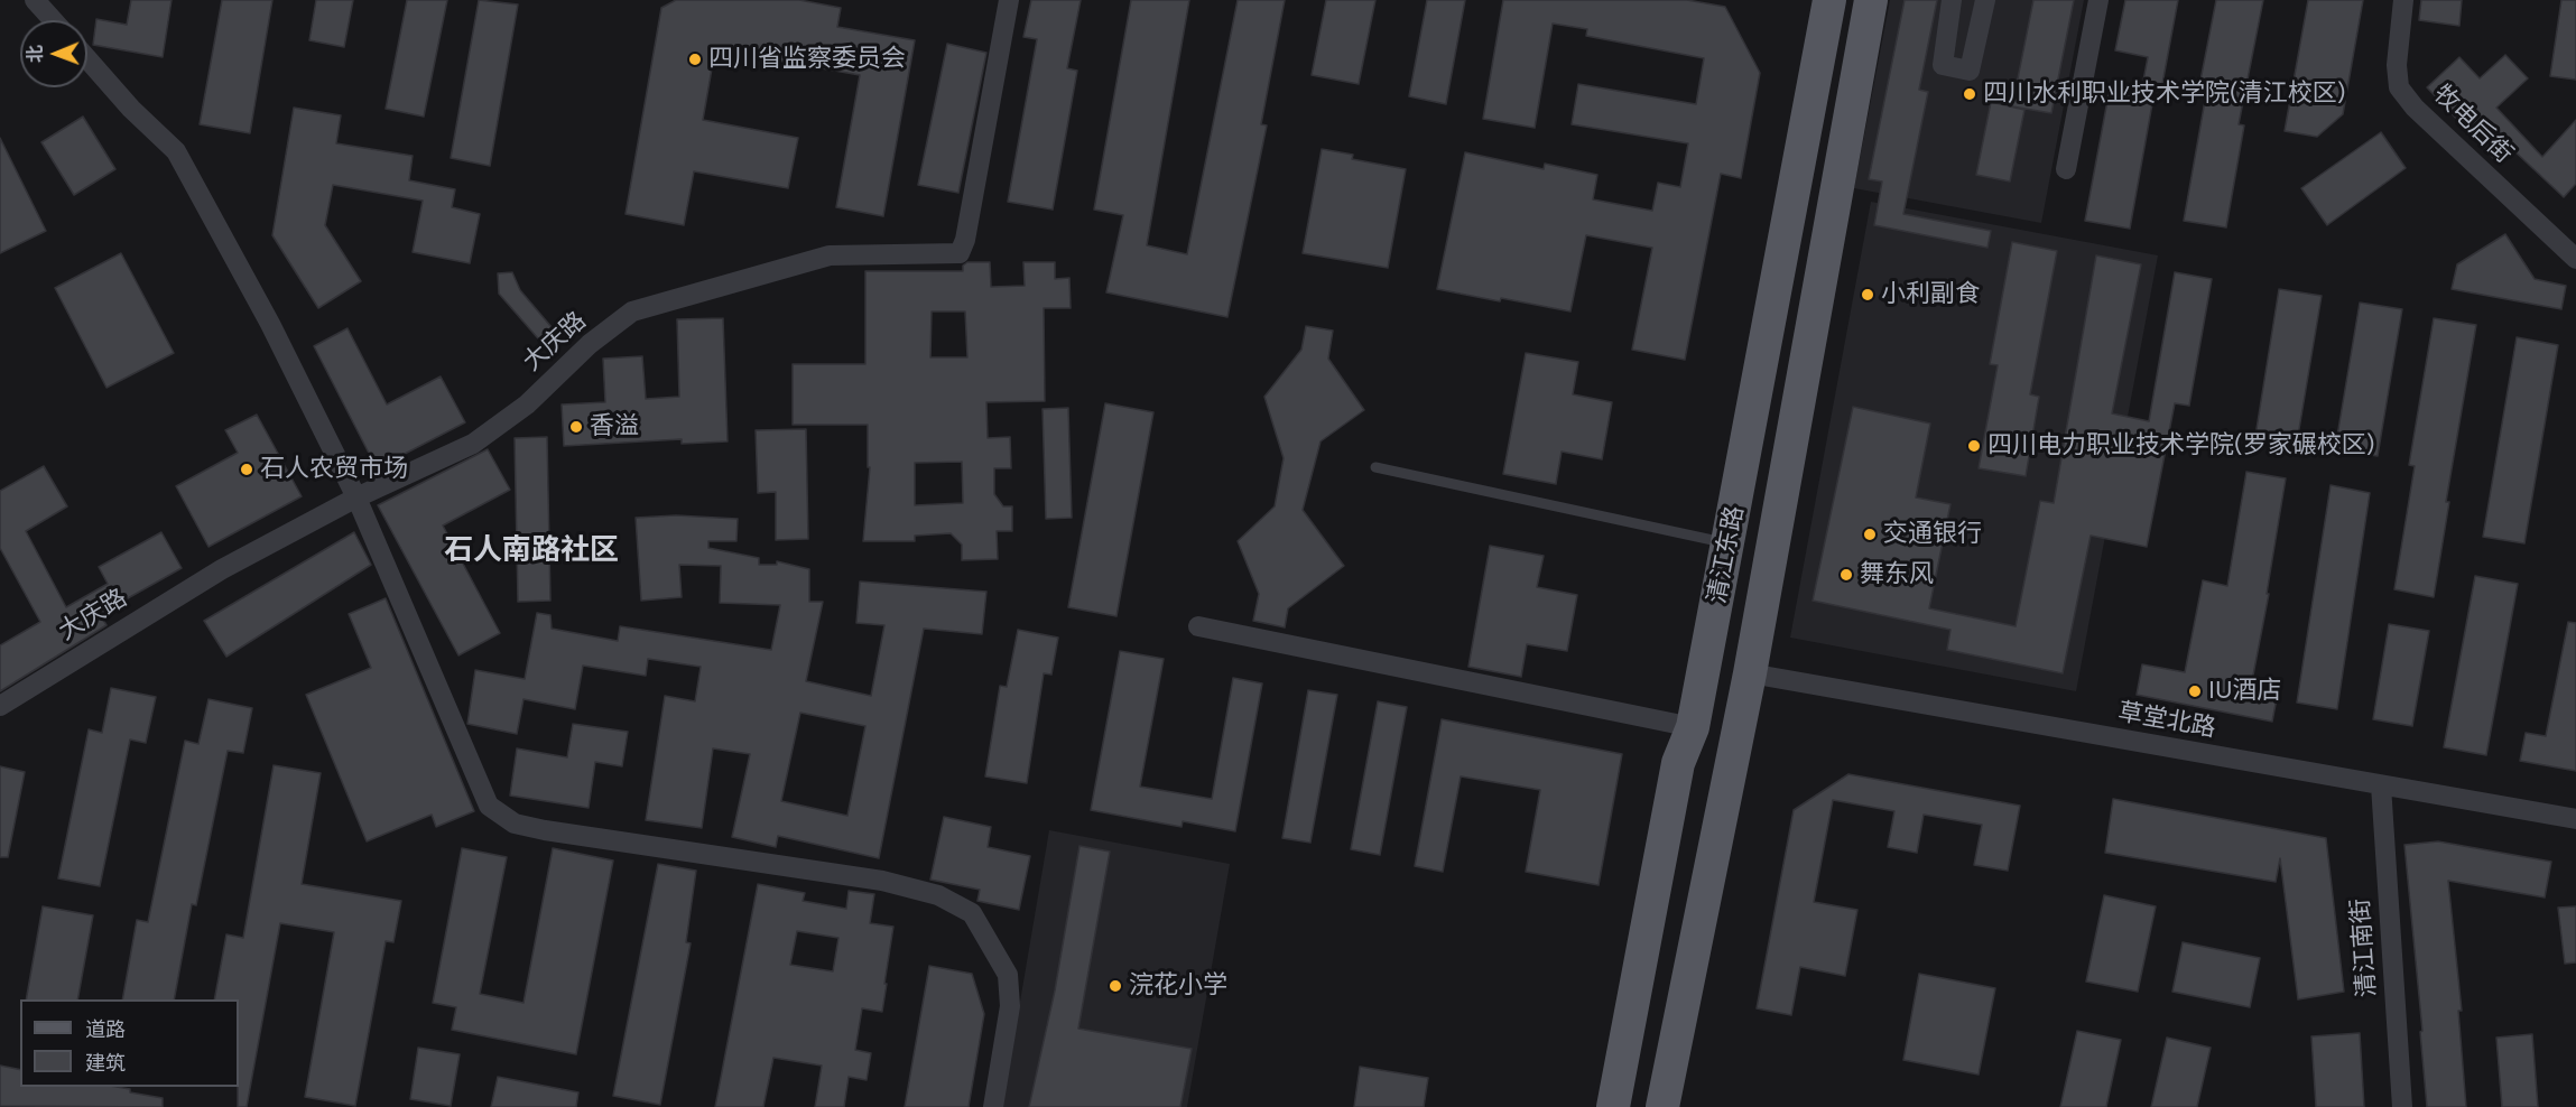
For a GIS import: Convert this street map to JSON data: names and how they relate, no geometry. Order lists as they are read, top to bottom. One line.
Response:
{"streets":{"main road":["清江东路"],"street":["牧电后街","大庆路","草堂北路","清江南街"]},"crossings":[["清江东路","草堂北路"],["草堂北路","清江南街"]],"districts":["石人南路社区"],"places":["四川省监察委员会","四川水利职业技术学院(清江校区)","小利副食","香溢","四川电力职业技术学院(罗家碾校区)","石人农贸市场","交通银行","舞东风","IU酒店","浣花小学"],"legend":["道路","建筑"],"north":"left"}
